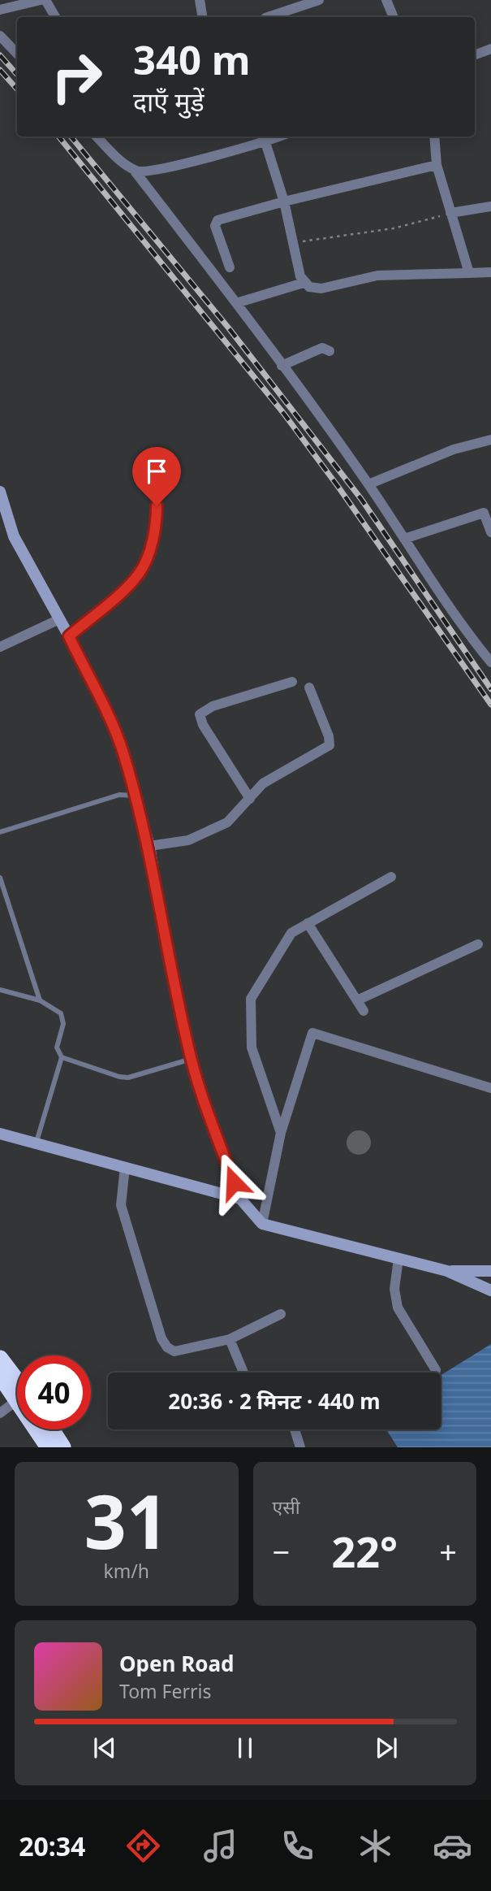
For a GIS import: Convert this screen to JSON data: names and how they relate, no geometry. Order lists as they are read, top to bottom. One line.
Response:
{"page":{"turn":["340 m","दाएँ मुड़ें"],"limit":"40","trip":"20:36 · 2 मिनट · 440 m","tile":[["31","km/h"],"एसी"],"heat":["−","22°","+"],"song":["Open Road","Tom Ferris"],"tabs":"20:34"}}
